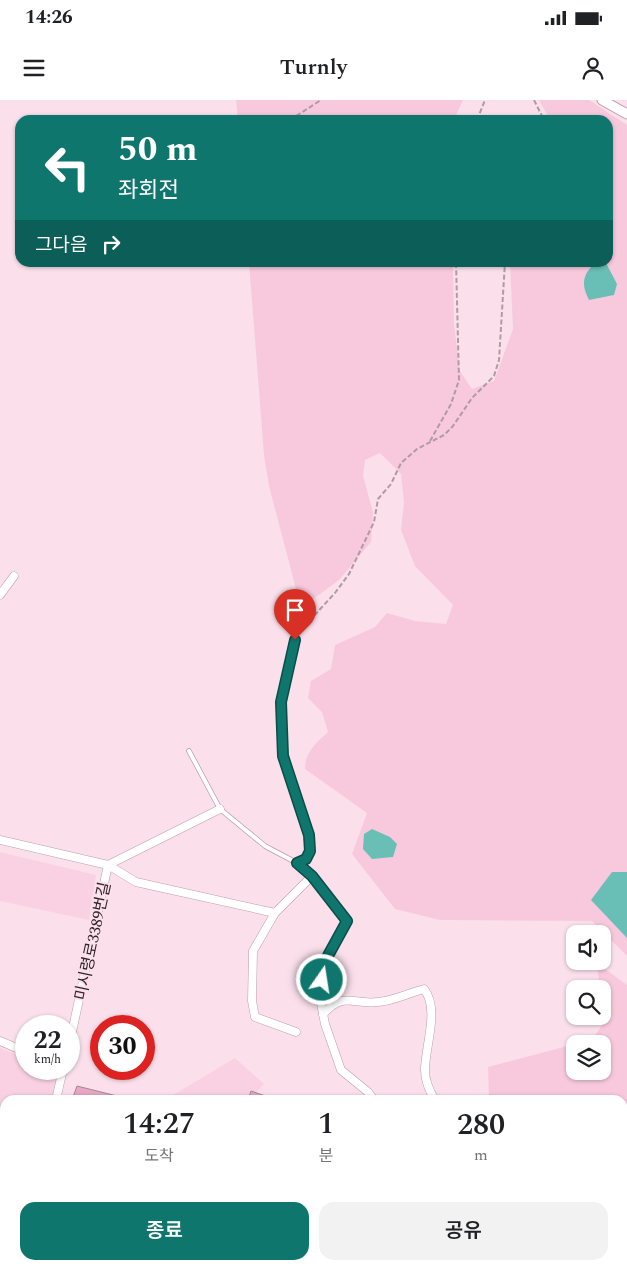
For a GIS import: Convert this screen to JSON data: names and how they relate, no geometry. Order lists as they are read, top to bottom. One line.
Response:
{"streets":{"street":["미시령로3389번길"]},"page":{"status":"14:26","header":"Turnly","turn":["50 m","좌회전"],"then":"그다음","speed":"22 km/h","limit":"30","eta":["14:27","도착","1","분","280","m"],"buttons":["종료","공유"]}}
